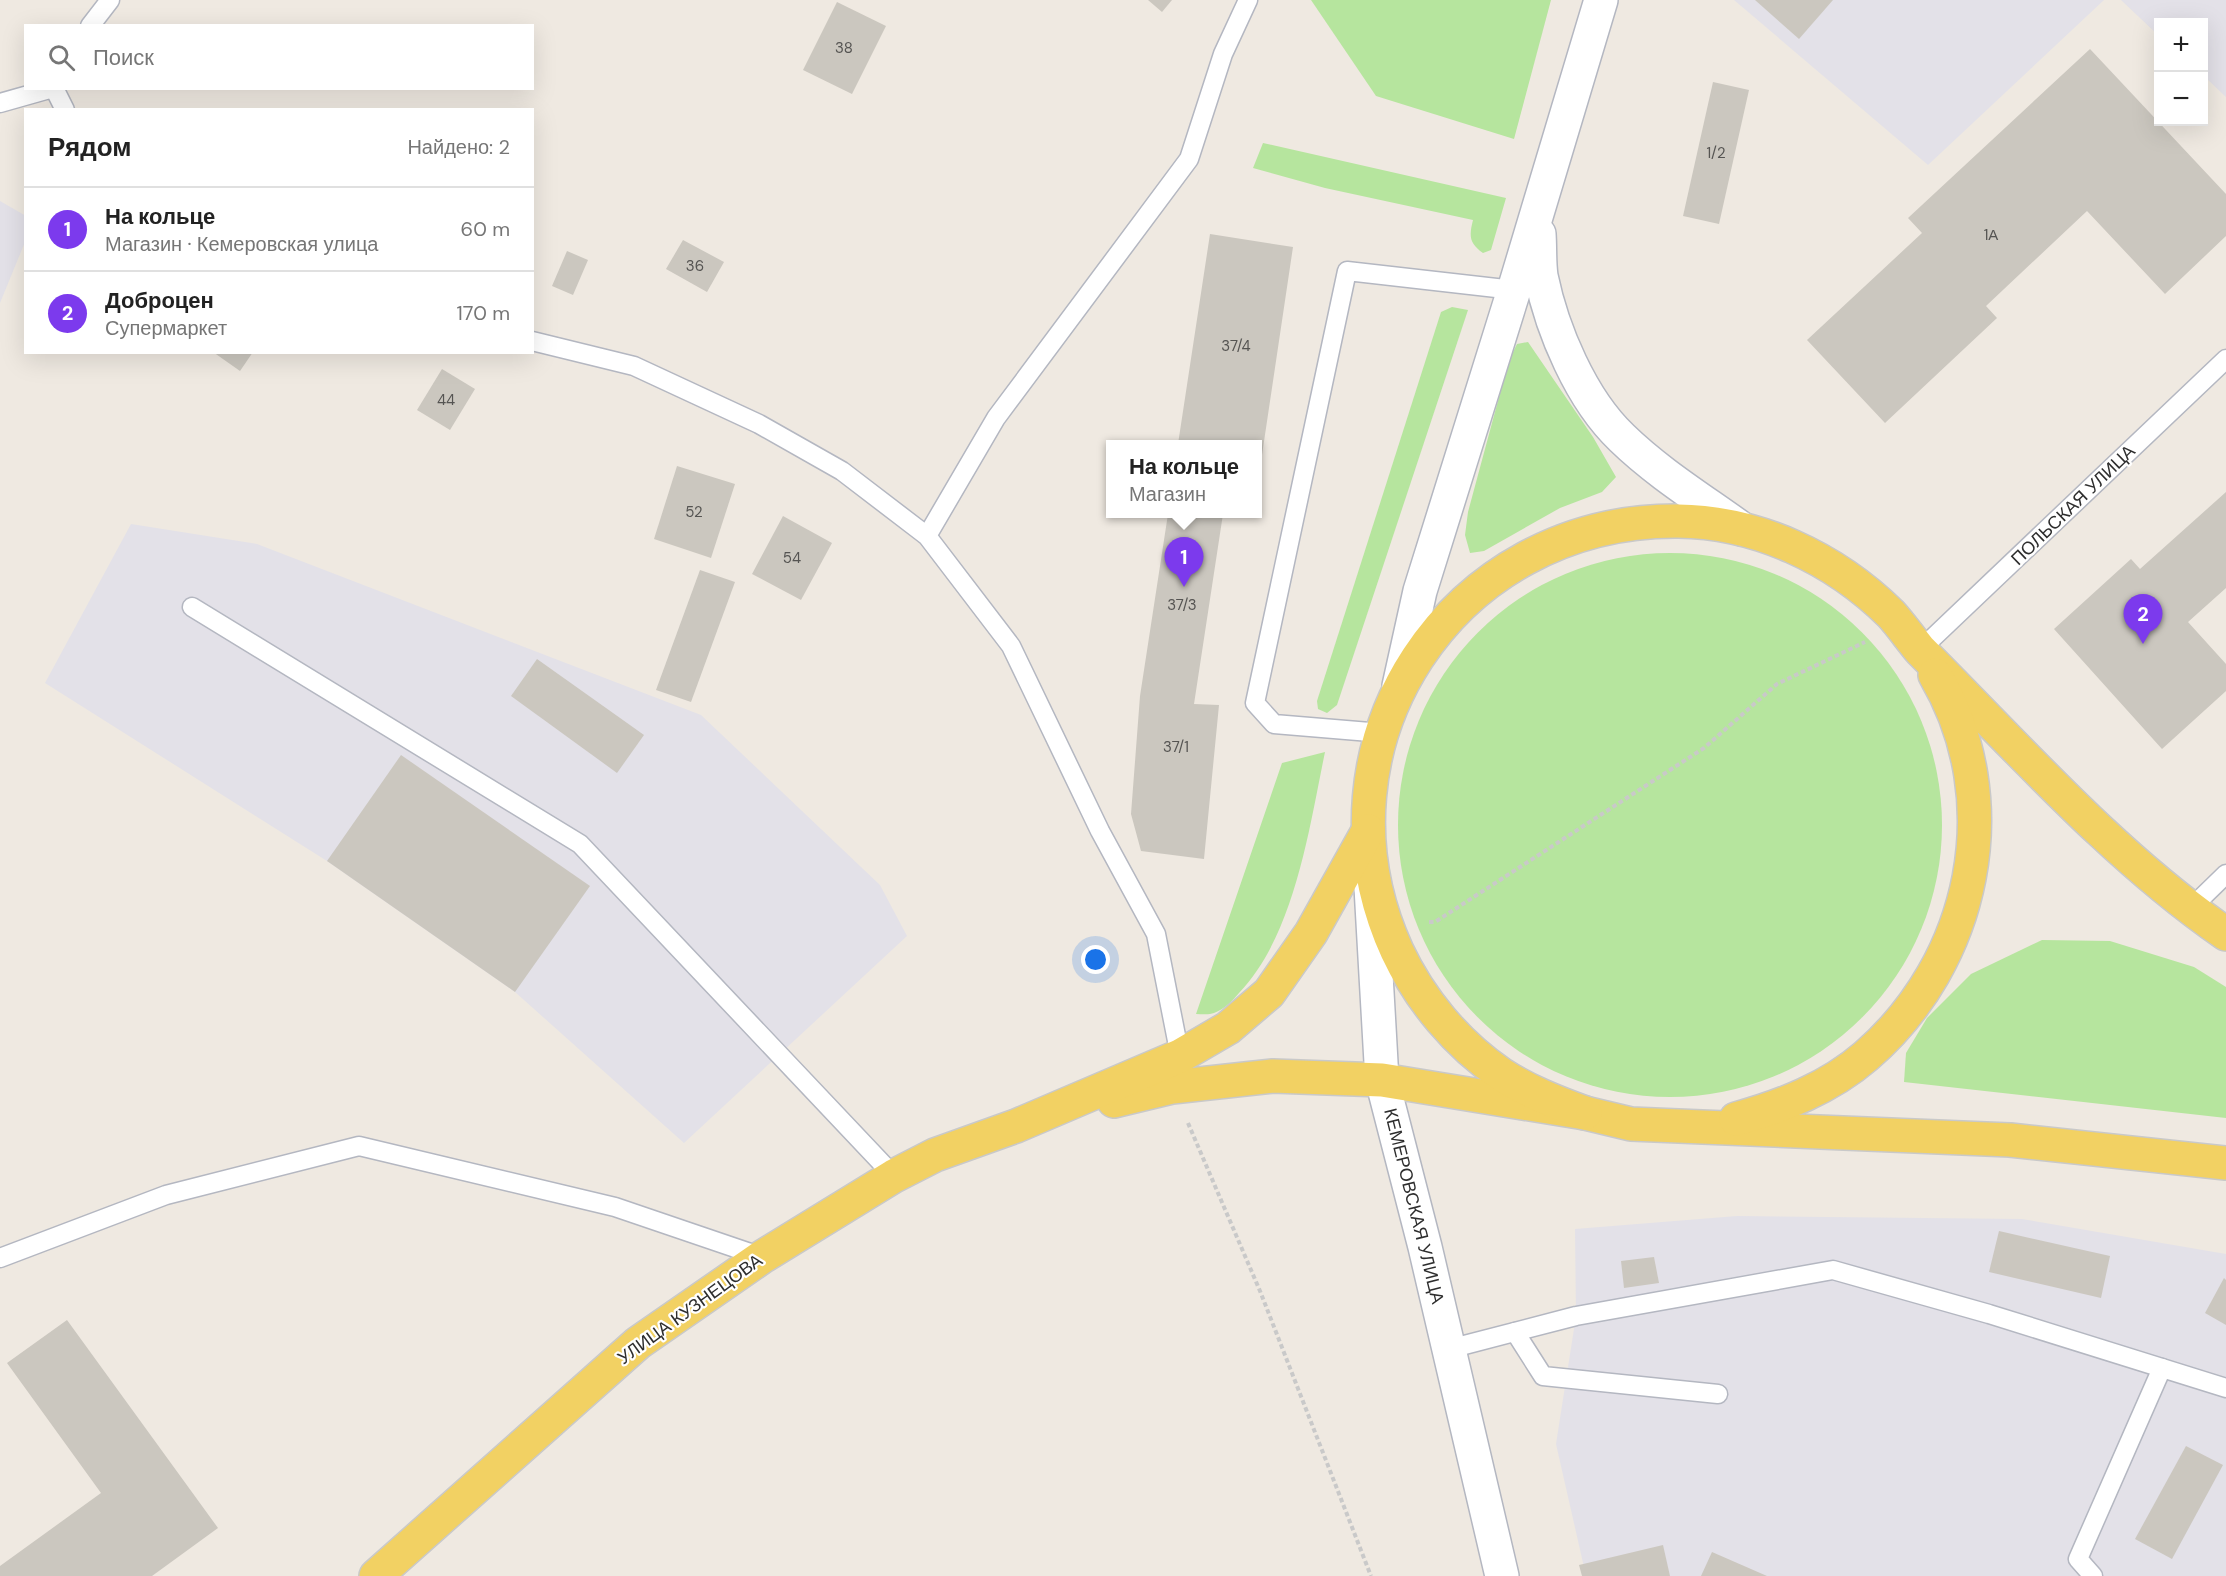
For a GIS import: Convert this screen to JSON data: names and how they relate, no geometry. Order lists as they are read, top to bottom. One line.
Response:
{"streets":{"main road":["КЕМЕРОВСКАЯ УЛИЦА","УЛИЦА КУЗНЕЦОВА"],"lane":["ПОЛЬСКАЯ УЛИЦА"]},"house_numbers":["38","1/2","1А","36","37/4","44","52","54","37/3","37/1"],"page":{"map_buttons":["+","−"],"search":"Поиск","heading":["Рядом","Найдено: 2"],"list":[{"mark":"1","name":"На кольце","note":"Магазин · Кемеровская улица","value":"60 m"},{"mark":"2","name":"Доброцен","note":"Супермаркет","value":"170 m"}],"popup":["На кольце","Магазин"],"pins":["1","2"]}}
